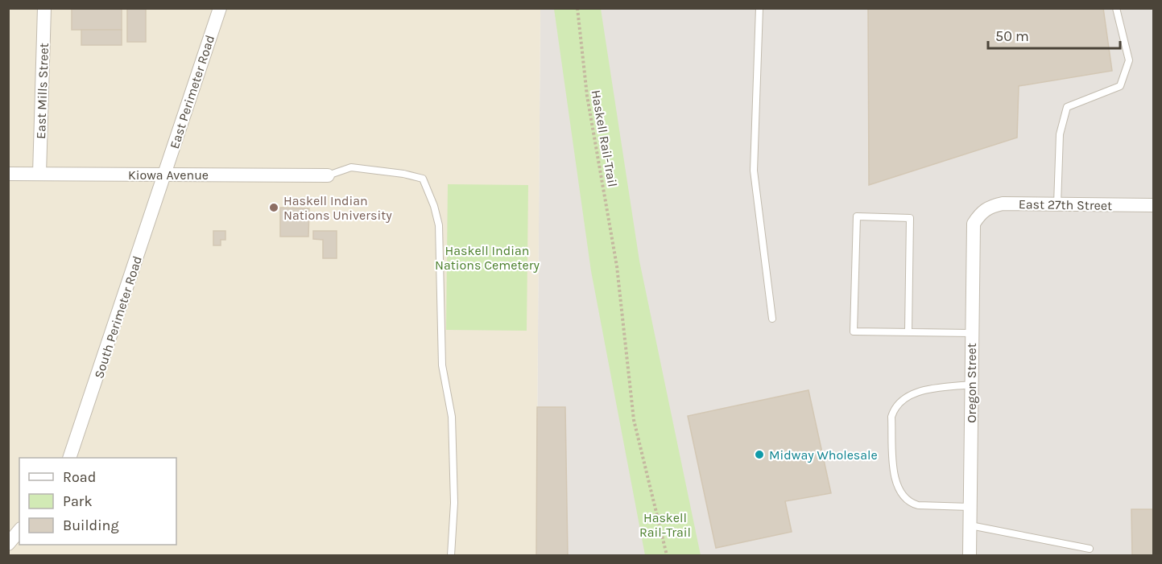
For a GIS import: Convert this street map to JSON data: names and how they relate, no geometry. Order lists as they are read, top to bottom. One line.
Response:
{"streets":{"street":["East Mills Street","East Perimeter Road","Kiowa Avenue","East 27th Street","South Perimeter Road","Oregon Street"],"path":["Haskell Rail-Trail"]},"crossings":[["East Mills Street","Kiowa Avenue"],["East Perimeter Road","Kiowa Avenue"],["East Perimeter Road","South Perimeter Road"],["Kiowa Avenue","South Perimeter Road"],["East 27th Street","Oregon Street"]],"parks":["Haskell Indian Nations Cemetery","Haskell Rail-Trail"],"places":["Haskell Indian Nations University","Midway Wholesale"],"legend":["Road","Park","Building"],"scale_bar":"50 m"}
